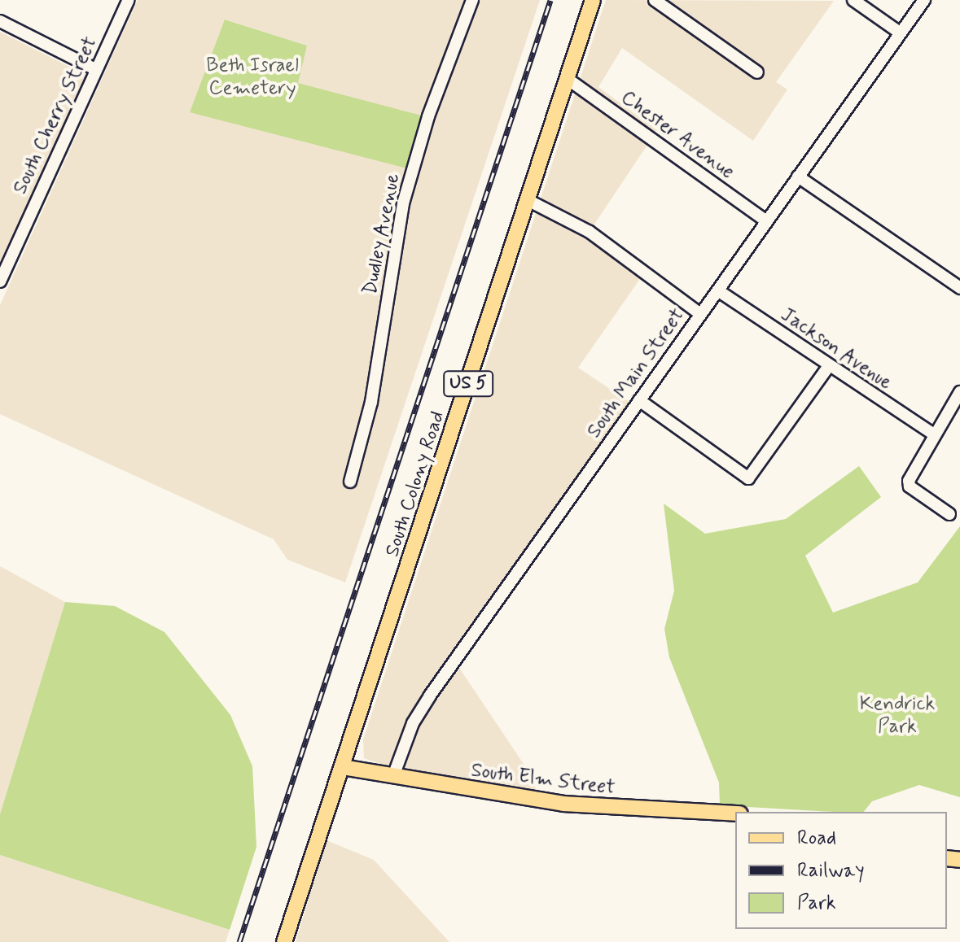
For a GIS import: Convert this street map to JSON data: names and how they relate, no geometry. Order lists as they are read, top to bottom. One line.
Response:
{"streets":{"main road":["US 5","South Colony Road","South Elm Street"],"street":["South Cherry Street","Chester Avenue","Dudley Avenue","Jackson Avenue","South Main Street"]},"crossings":[["Chester Avenue","South Main Street"],["Chester Avenue","South Colony Road"],["Jackson Avenue","South Main Street"],["South Main Street","South Elm Street"],["South Colony Road","South Elm Street"]],"parks":["Beth Israel Cemetery","Kendrick Park"],"legend":["Road","Railway","Park"]}
